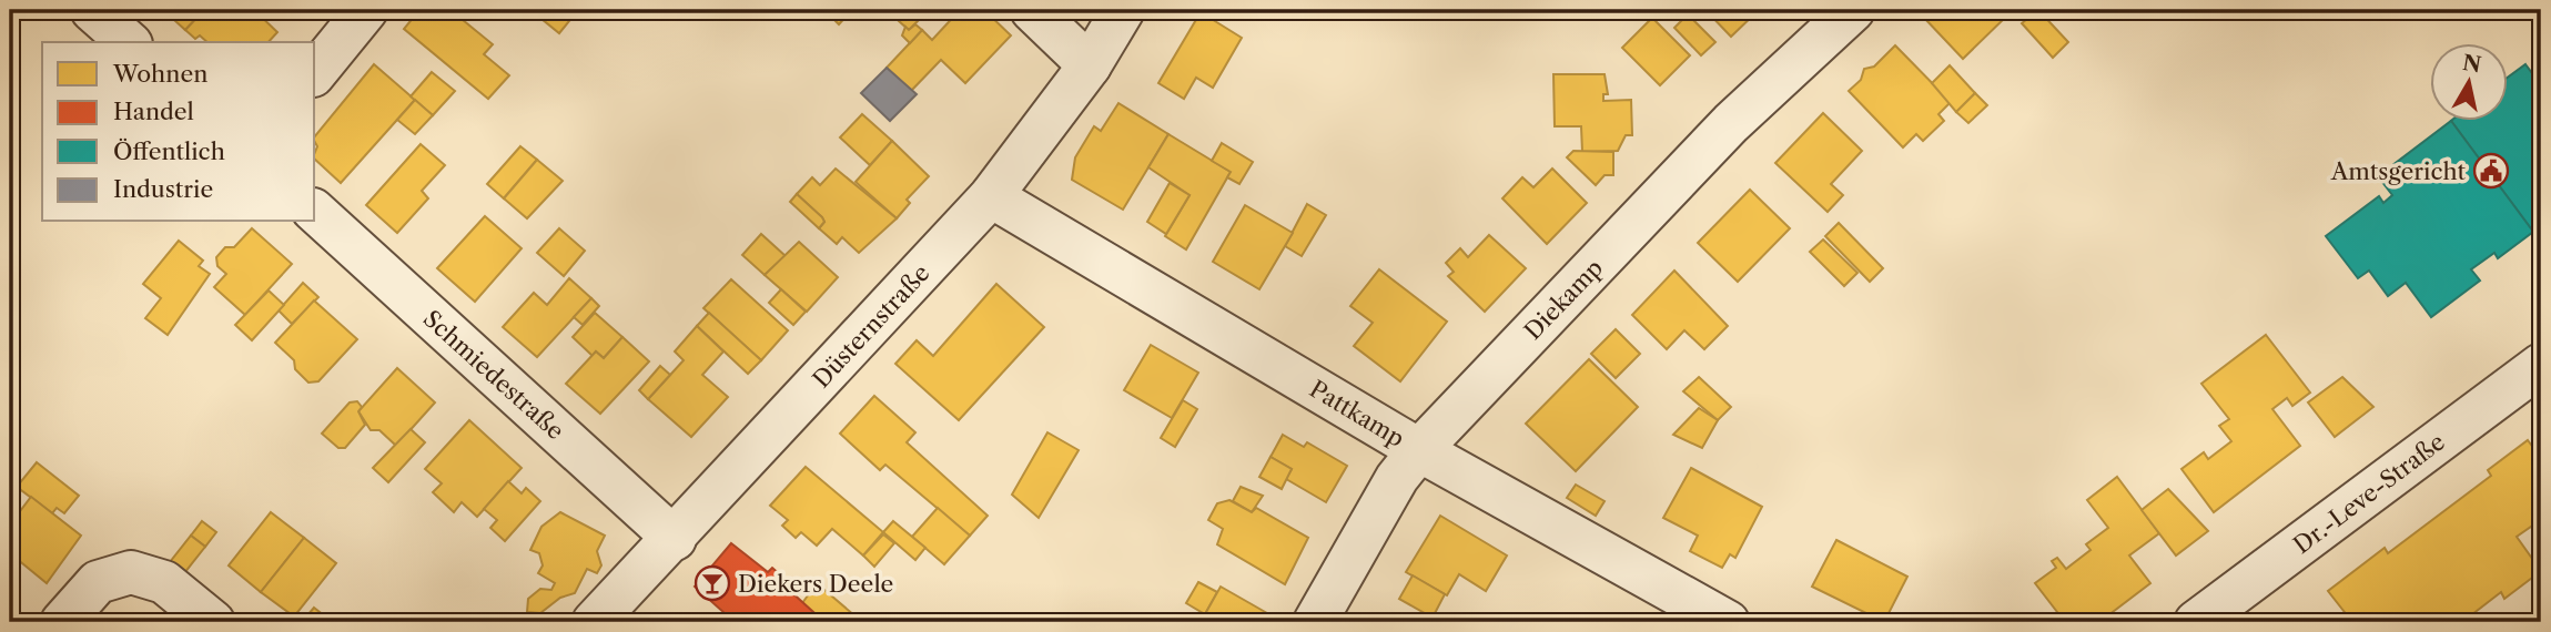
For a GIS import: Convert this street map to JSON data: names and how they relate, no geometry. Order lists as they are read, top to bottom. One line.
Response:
{"streets":{"street":["Diekamp","Düsternstraße","Schmiedestraße","Pattkamp","Dr.-Leve-Straße"]},"crossings":[["Diekamp","Pattkamp"],["Düsternstraße","Schmiedestraße"],["Düsternstraße","Pattkamp"]],"places":{"public building":["Amtsgericht"],"bar":["Diekers Deele"]},"legend":["Wohnen","Handel","Öffentlich","Industrie"],"north":"top"}
